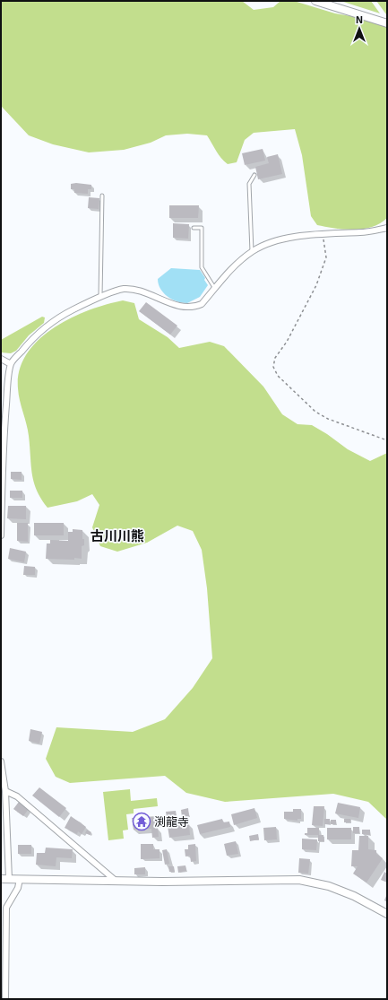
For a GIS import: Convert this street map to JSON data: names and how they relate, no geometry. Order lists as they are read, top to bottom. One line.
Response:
{"districts":["古川川熊"],"places":{"temple":["渕龍寺"]},"north":"top"}
